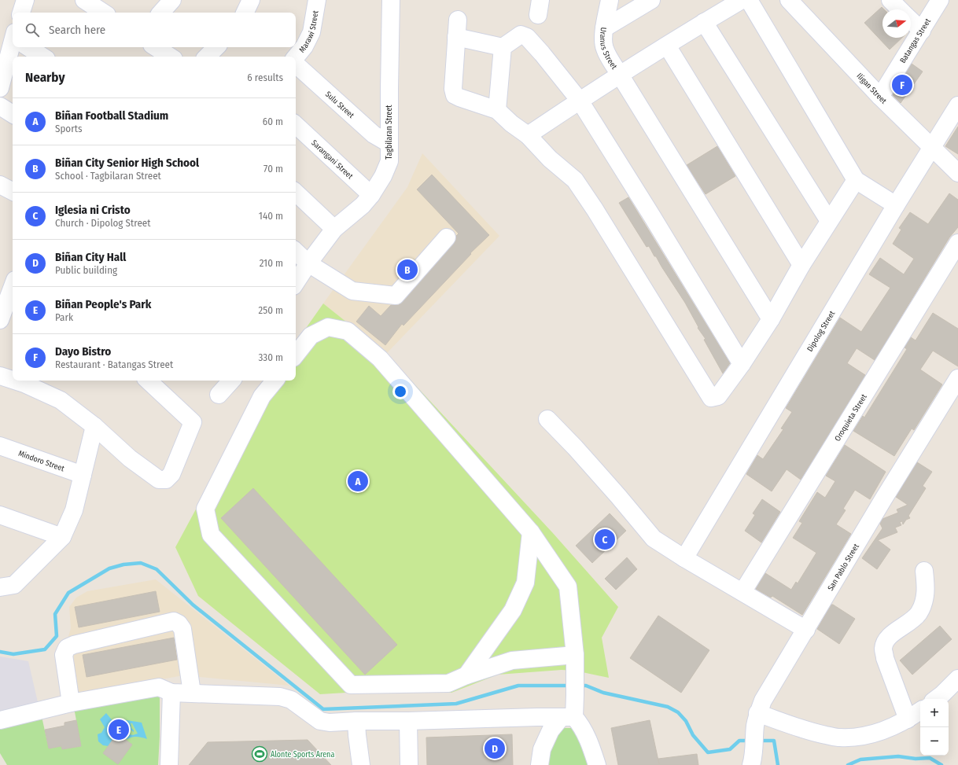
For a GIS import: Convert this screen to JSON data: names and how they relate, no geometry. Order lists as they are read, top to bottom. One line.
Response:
{"streets":{"street":["Marawi Street","Batangas Street","Uranus Street","Iligan Street","Sulu Street","Tagbilaran Street","Sarangani Street","Dipolog Street","Oroquieta Street","Mindoro Street","San Pablo Street"]},"crossings":[["Batangas Street","Iligan Street"],["Iligan Street","Dipolog Street"],["Sulu Street","Tagbilaran Street"],["Tagbilaran Street","Sarangani Street"]],"places":{"sports":["Alonte Sports Arena"]},"north":"right","page":{"search":"Search here","heading":["Nearby","6 results"],"pins":["F","B","A","C","E","D"],"list":[{"mark":"A","name":"Biñan Football Stadium","note":"Sports","value":"60 m"},{"mark":"B","name":"Biñan City Senior High School","note":"School · Tagbilaran Street","value":"70 m"},{"mark":"C","name":"Iglesia ni Cristo","note":"Church · Dipolog Street","value":"140 m"},{"mark":"D","name":"Biñan City Hall","note":"Public building","value":"210 m"},{"mark":"E","name":"Biñan People's Park","note":"Park","value":"250 m"},{"mark":"F","name":"Dayo Bistro","note":"Restaurant · Batangas Street","value":"330 m"}],"map_buttons":["+","−"]}}
